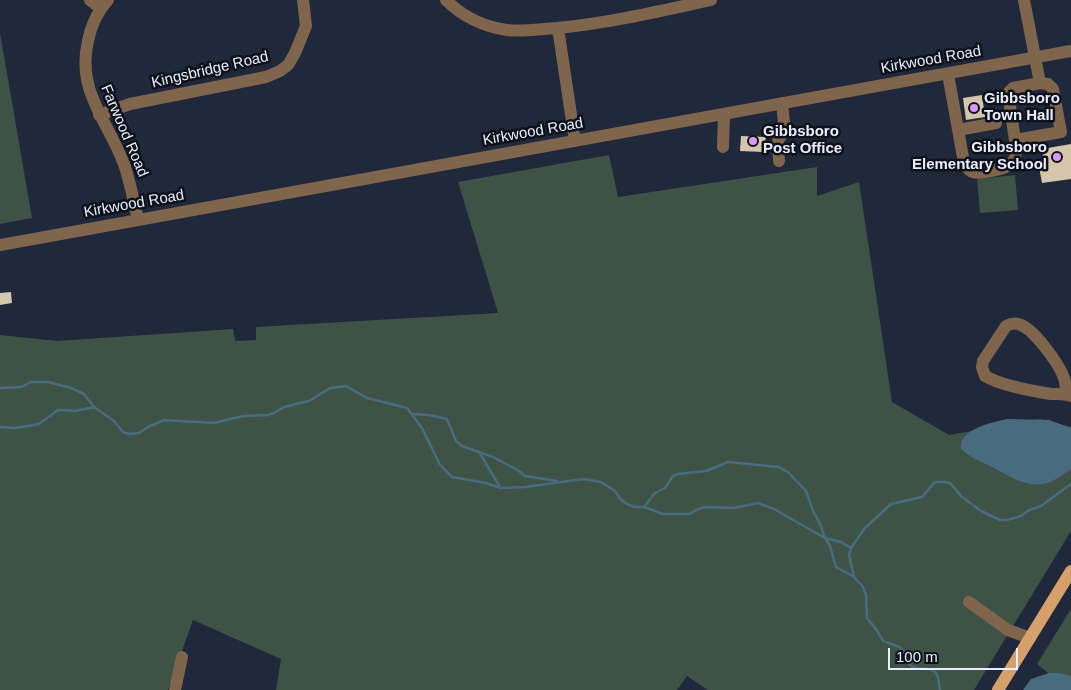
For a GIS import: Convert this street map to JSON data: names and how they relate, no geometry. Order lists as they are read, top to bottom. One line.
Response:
{"streets":{"street":["Kirkwood Road","Kingsbridge Road","Farwood Road"]},"crossings":[["Kirkwood Road","Farwood Road"],["Kingsbridge Road","Farwood Road"]],"places":["Gibbsboro Town Hall","Gibbsboro Post Office","Gibbsboro Elementary School"],"scale_bar":"100 m"}
